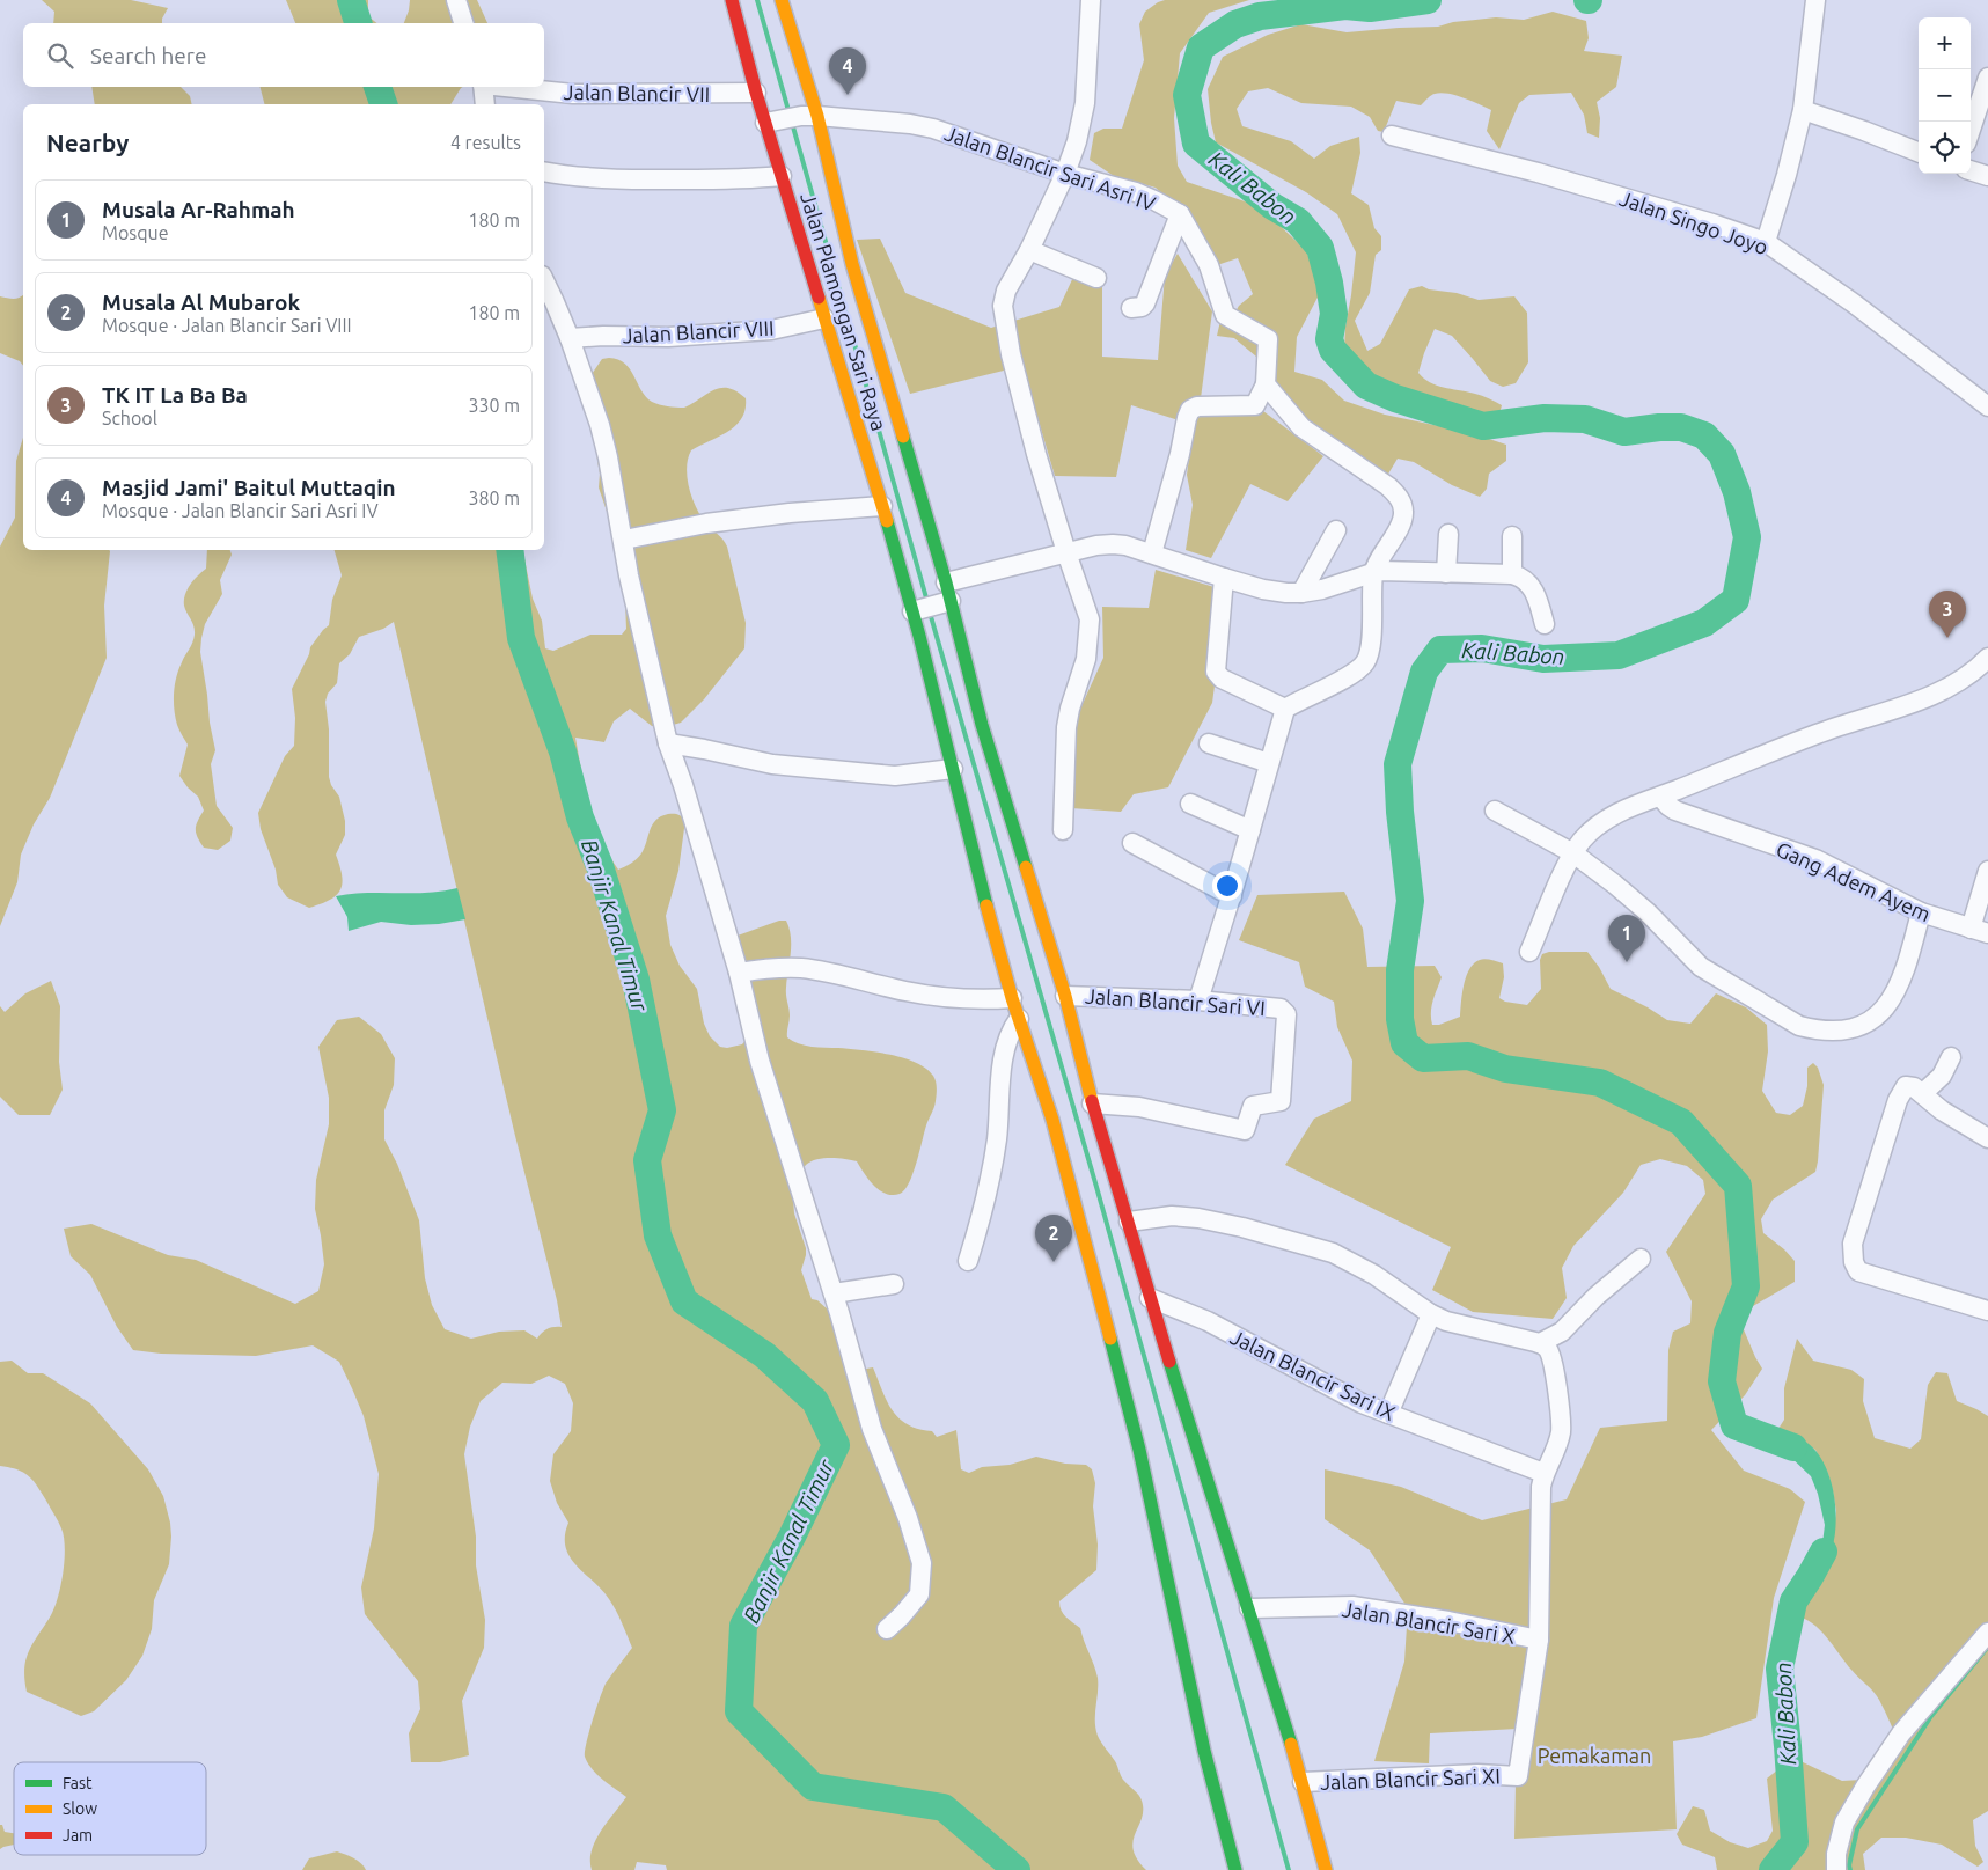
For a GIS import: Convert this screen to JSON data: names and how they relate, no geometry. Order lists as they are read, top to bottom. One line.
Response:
{"streets":{"street":["Jalan Blancir VII","Jalan Blancir Sari Asri IV","Jalan Singo Joyo","Jalan Plamongan Sari Raya","Jalan Blancir VIII","Gang Adem Ayem","Jalan Blancir Sari VI","Jalan Blancir Sari IX","Jalan Blancir Sari X","Jalan Blancir Sari XI"]},"crossings":[["Jalan Blancir VII","Jalan Plamongan Sari Raya"],["Jalan Blancir Sari Asri IV","Jalan Plamongan Sari Raya"],["Jalan Plamongan Sari Raya","Jalan Blancir VIII"],["Jalan Blancir Sari X","Jalan Blancir Sari XI"]],"water":["Kali Babon","Banjir Kanal Timur"],"parks":["Pemakaman"],"legend":["Fast","Slow","Jam"],"page":{"map_buttons":["+","−"],"search":"Search here","pins":["4","3","1","2"],"heading":["Nearby","4 results"],"list":[{"mark":"1","name":"Musala Ar-Rahmah","note":"Mosque","value":"180 m"},{"mark":"2","name":"Musala Al Mubarok","note":"Mosque · Jalan Blancir Sari VIII","value":"180 m"},{"mark":"3","name":"TK IT La Ba Ba","note":"School","value":"330 m"},{"mark":"4","name":"Masjid Jami' Baitul Muttaqin","note":"Mosque · Jalan Blancir Sari Asri IV","value":"380 m"}]}}
